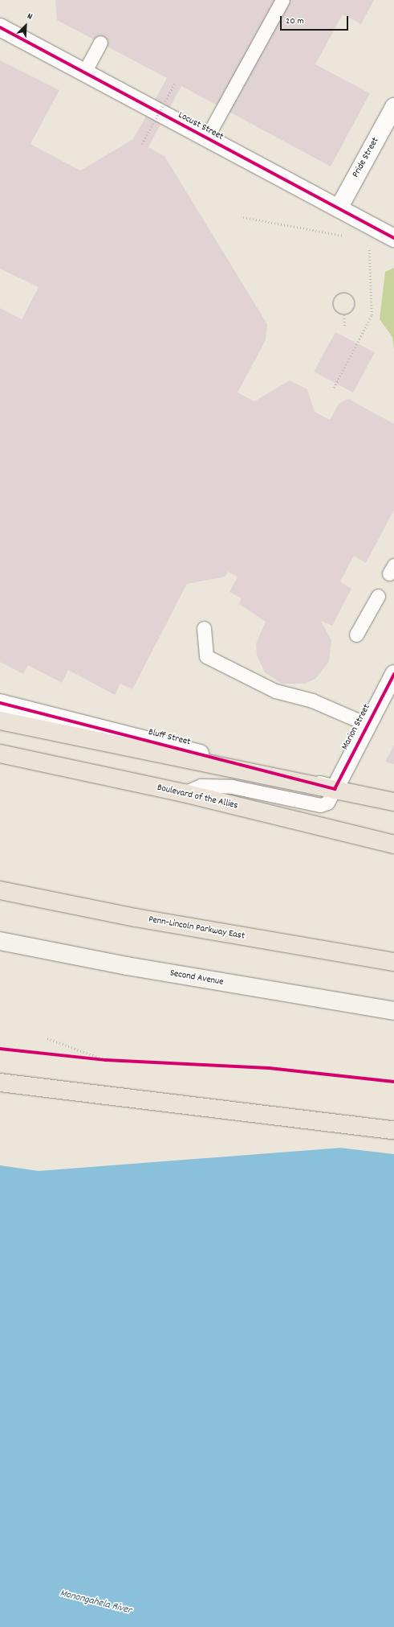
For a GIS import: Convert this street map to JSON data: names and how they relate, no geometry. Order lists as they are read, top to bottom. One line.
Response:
{"streets":{"highway":["Boulevard of the Allies","Penn-Lincoln Parkway East"],"main road":["Second Avenue"],"street":["Locust Street","Pride Street","Marion Street","Bluff Street"]},"crossings":[["Locust Street","Pride Street"],["Marion Street","Bluff Street"]],"water":["Monongahela River"],"scale_bar":"20 m","north":"top right"}
